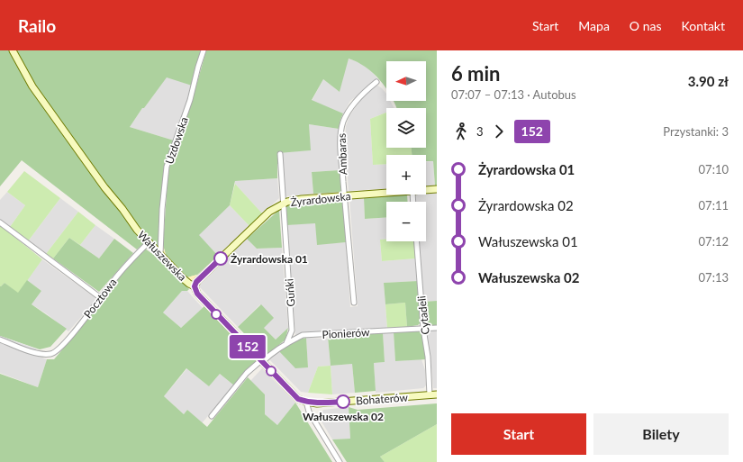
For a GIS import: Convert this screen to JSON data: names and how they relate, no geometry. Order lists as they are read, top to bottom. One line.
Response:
{"streets":{"street":["Uzdowska","Ambaras","Żyrardowska","Wałuszewska","Guńki","Pocztowa","Cytadeli","Pionierów","Bohaterów"]},"crossings":[["Uzdowska","Wałuszewska"],["Ambaras","Żyrardowska"],["Żyrardowska","Wałuszewska"],["Żyrardowska","Guńki"],["Wałuszewska","Pocztowa"],["Wałuszewska","Pionierów"],["Wałuszewska","Bohaterów"],["Guńki","Pionierów"],["Cytadeli","Pionierów"],["Cytadeli","Bohaterów"]],"places":["Żyrardowska 01","Wałuszewska 02"],"lines":["bus line 152"],"north":"left","page":{"header":"Railo","nav":["Start","Mapa","O nas","Kontakt"],"on_map":"152","heading":["6 min","07:07 – 07:13 · Autobus","3.90 zł"],"map_buttons":["+","−"],"legs":["3","152","Przystanki: 3"],"list":[{"name":"Żyrardowska 01","value":"07:10"},{"name":"Żyrardowska 02","value":"07:11"},{"name":"Wałuszewska 01","value":"07:12"},{"name":"Wałuszewska 02","value":"07:13"}],"buttons":["Start","Bilety"]}}
